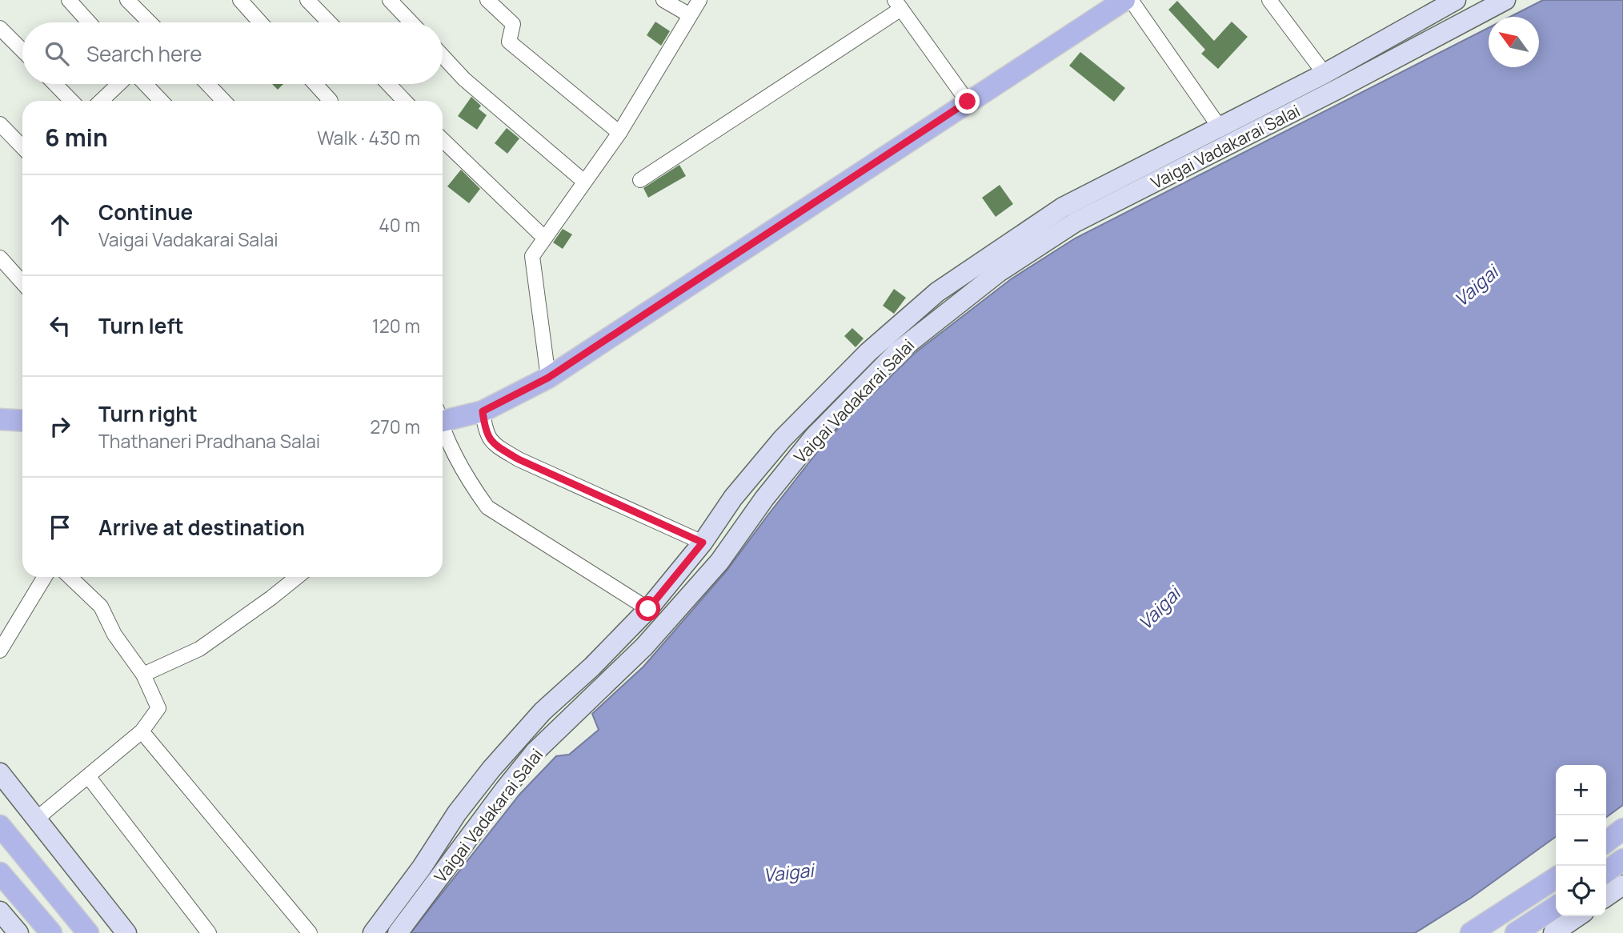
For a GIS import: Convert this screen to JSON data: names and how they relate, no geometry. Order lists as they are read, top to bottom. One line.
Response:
{"streets":{"main road":["Vaigai Vadakarai Salai"]},"water":["Vaigai"],"north":"top left","page":{"search":"Search here","heading":["6 min","Walk · 430 m"],"list":[["Continue","Vaigai Vadakarai Salai","40 m"],["Turn left","120 m"],["Turn right","Thathaneri Pradhana Salai","270 m"],"Arrive at destination"],"map_buttons":["+","−"]}}
